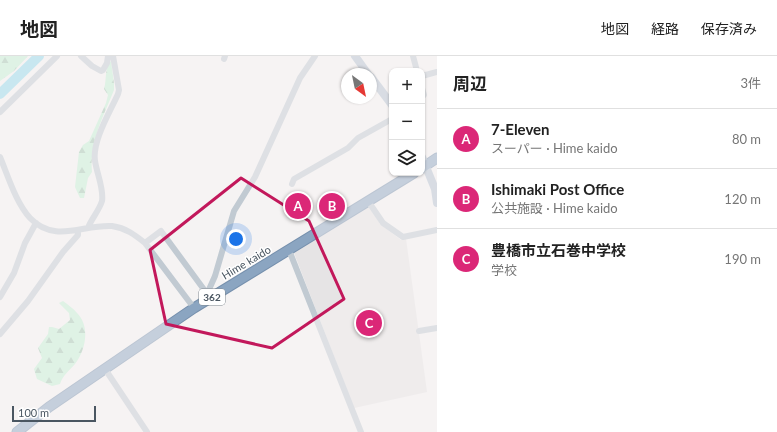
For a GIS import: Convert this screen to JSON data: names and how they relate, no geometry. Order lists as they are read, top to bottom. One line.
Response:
{"streets":{"highway":["Hime kaido","362"]},"scale_bar":"100 m","north":"bottom right","page":{"header":"地図","nav":["地図","経路","保存済み"],"heading":["周辺","3件"],"map_buttons":["+","−"],"list":[{"mark":"A","name":"7-Eleven","note":"スーパー · Hime kaido","value":"80 m"},{"mark":"B","name":"Ishimaki Post Office","note":"公共施設 · Hime kaido","value":"120 m"},{"mark":"C","name":"豊橋市立石巻中学校","note":"学校","value":"190 m"}],"pins":["A","B","C"],"scale":"100 m"}}
